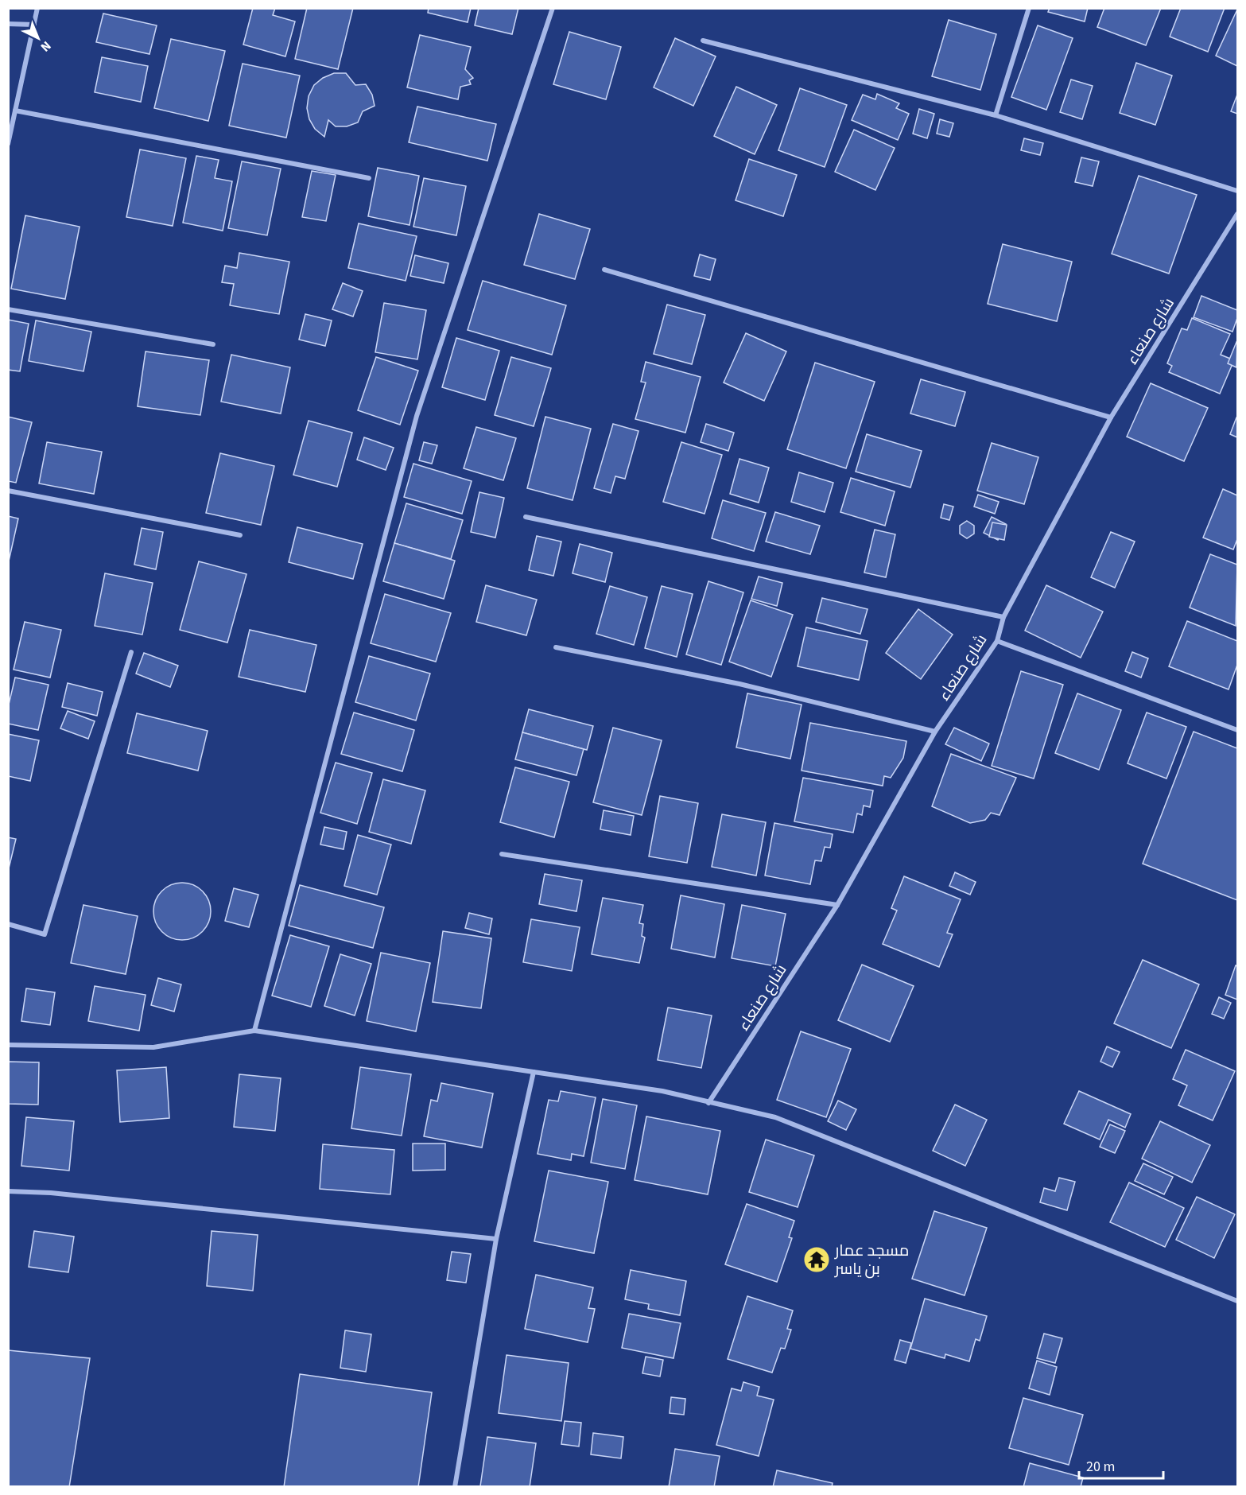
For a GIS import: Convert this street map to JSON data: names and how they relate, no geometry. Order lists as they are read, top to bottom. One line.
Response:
{"streets":{"street":["شارع صنعاء"]},"places":{"temple":["مسجد عمار بن ياسر"]},"scale_bar":"20 m","north":"bottom right"}
